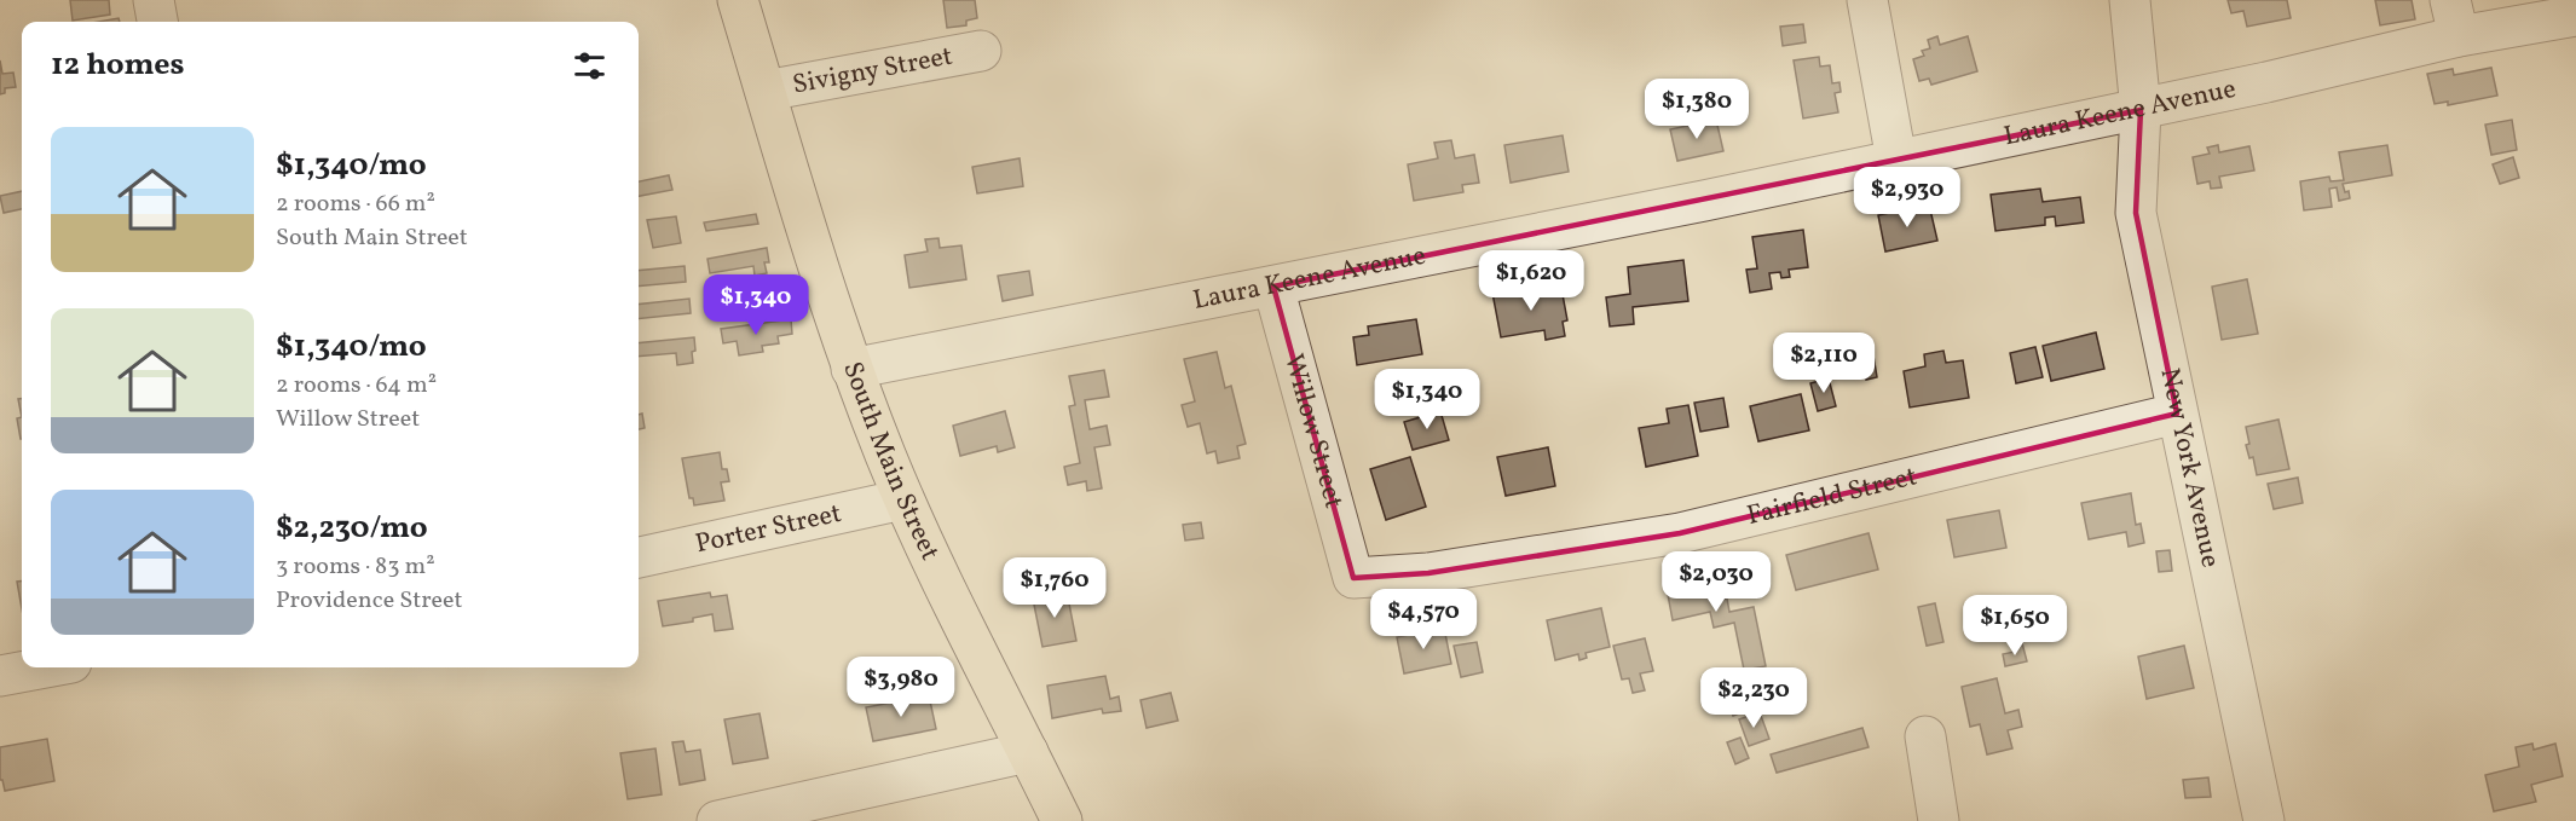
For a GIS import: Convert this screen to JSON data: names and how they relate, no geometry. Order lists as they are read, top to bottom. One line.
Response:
{"streets":{"main road":["South Main Street"],"street":["Sivigny Street","Laura Keene Avenue","Willow Street","New York Avenue","Fairfield Street","Porter Street"]},"crossings":[["Sivigny Street","South Main Street"],["Laura Keene Avenue","Willow Street"],["Laura Keene Avenue","South Main Street"],["Laura Keene Avenue","New York Avenue"],["Willow Street","Fairfield Street"],["South Main Street","Porter Street"],["New York Avenue","Fairfield Street"]],"page":{"heading":"12 homes","price":["$1,380","$2,930","$1,620","$1,340","$2,110","$1,340","$2,030","$1,760","$4,570","$1,650","$3,980","$2,230"],"list":[{"name":"$1,340/mo","note":"2 rooms · 66 m² · South Main Street"},{"name":"$1,340/mo","note":"2 rooms · 64 m² · Willow Street"},{"name":"$2,230/mo","note":"3 rooms · 83 m² · Providence Street"}]}}
